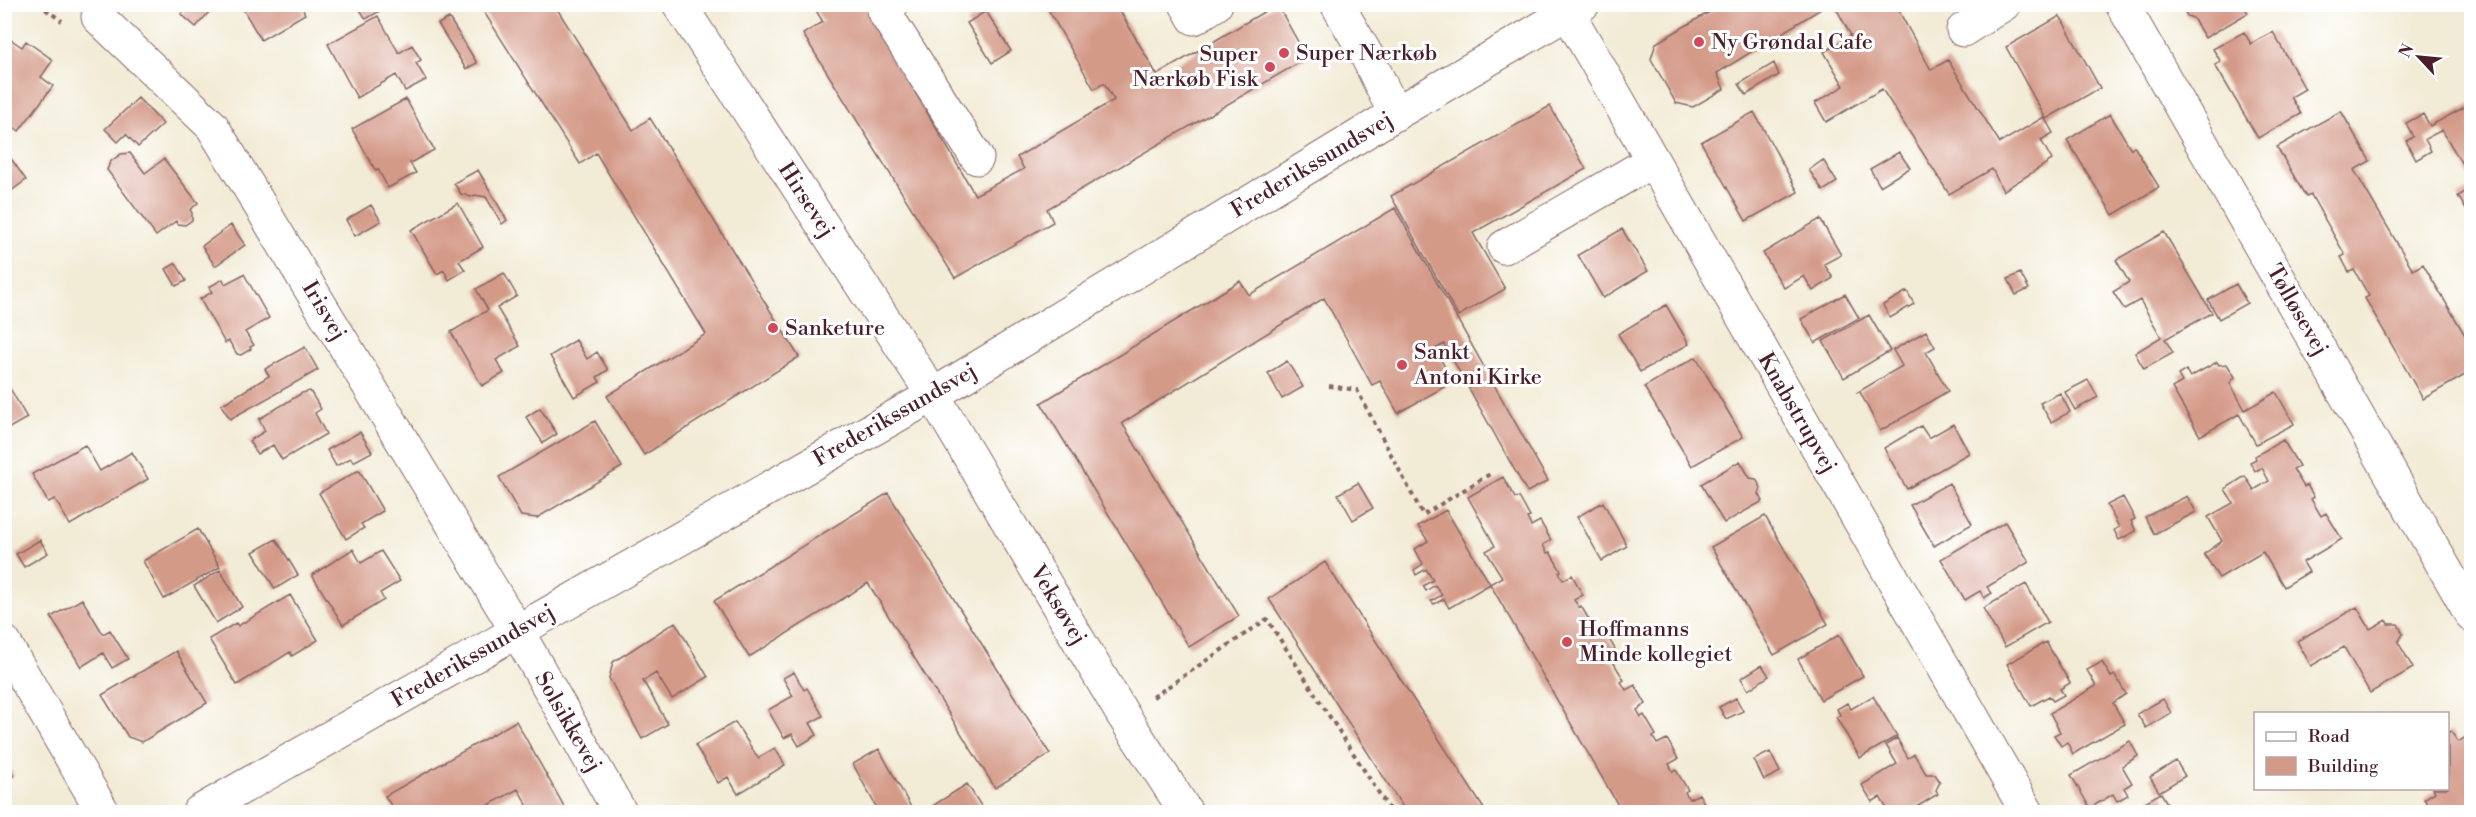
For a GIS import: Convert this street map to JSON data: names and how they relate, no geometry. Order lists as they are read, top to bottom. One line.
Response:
{"streets":{"street":["Frederikssundsvej","Hirsevej","Tølløsevej","Irisvej","Knabstrupvej","Veksøvej","Solsikkevej"]},"crossings":[["Frederikssundsvej","Hirsevej"],["Frederikssundsvej","Irisvej"],["Frederikssundsvej","Knabstrupvej"],["Frederikssundsvej","Veksøvej"],["Frederikssundsvej","Solsikkevej"],["Hirsevej","Veksøvej"],["Irisvej","Solsikkevej"]],"places":["Ny Grøndal Cafe","Super Nærkøb","Super Nærkøb Fisk","Sanketure","Sankt Antoni Kirke","Hoffmanns Minde kollegiet"],"legend":["Road","Building"],"north":"top left"}
